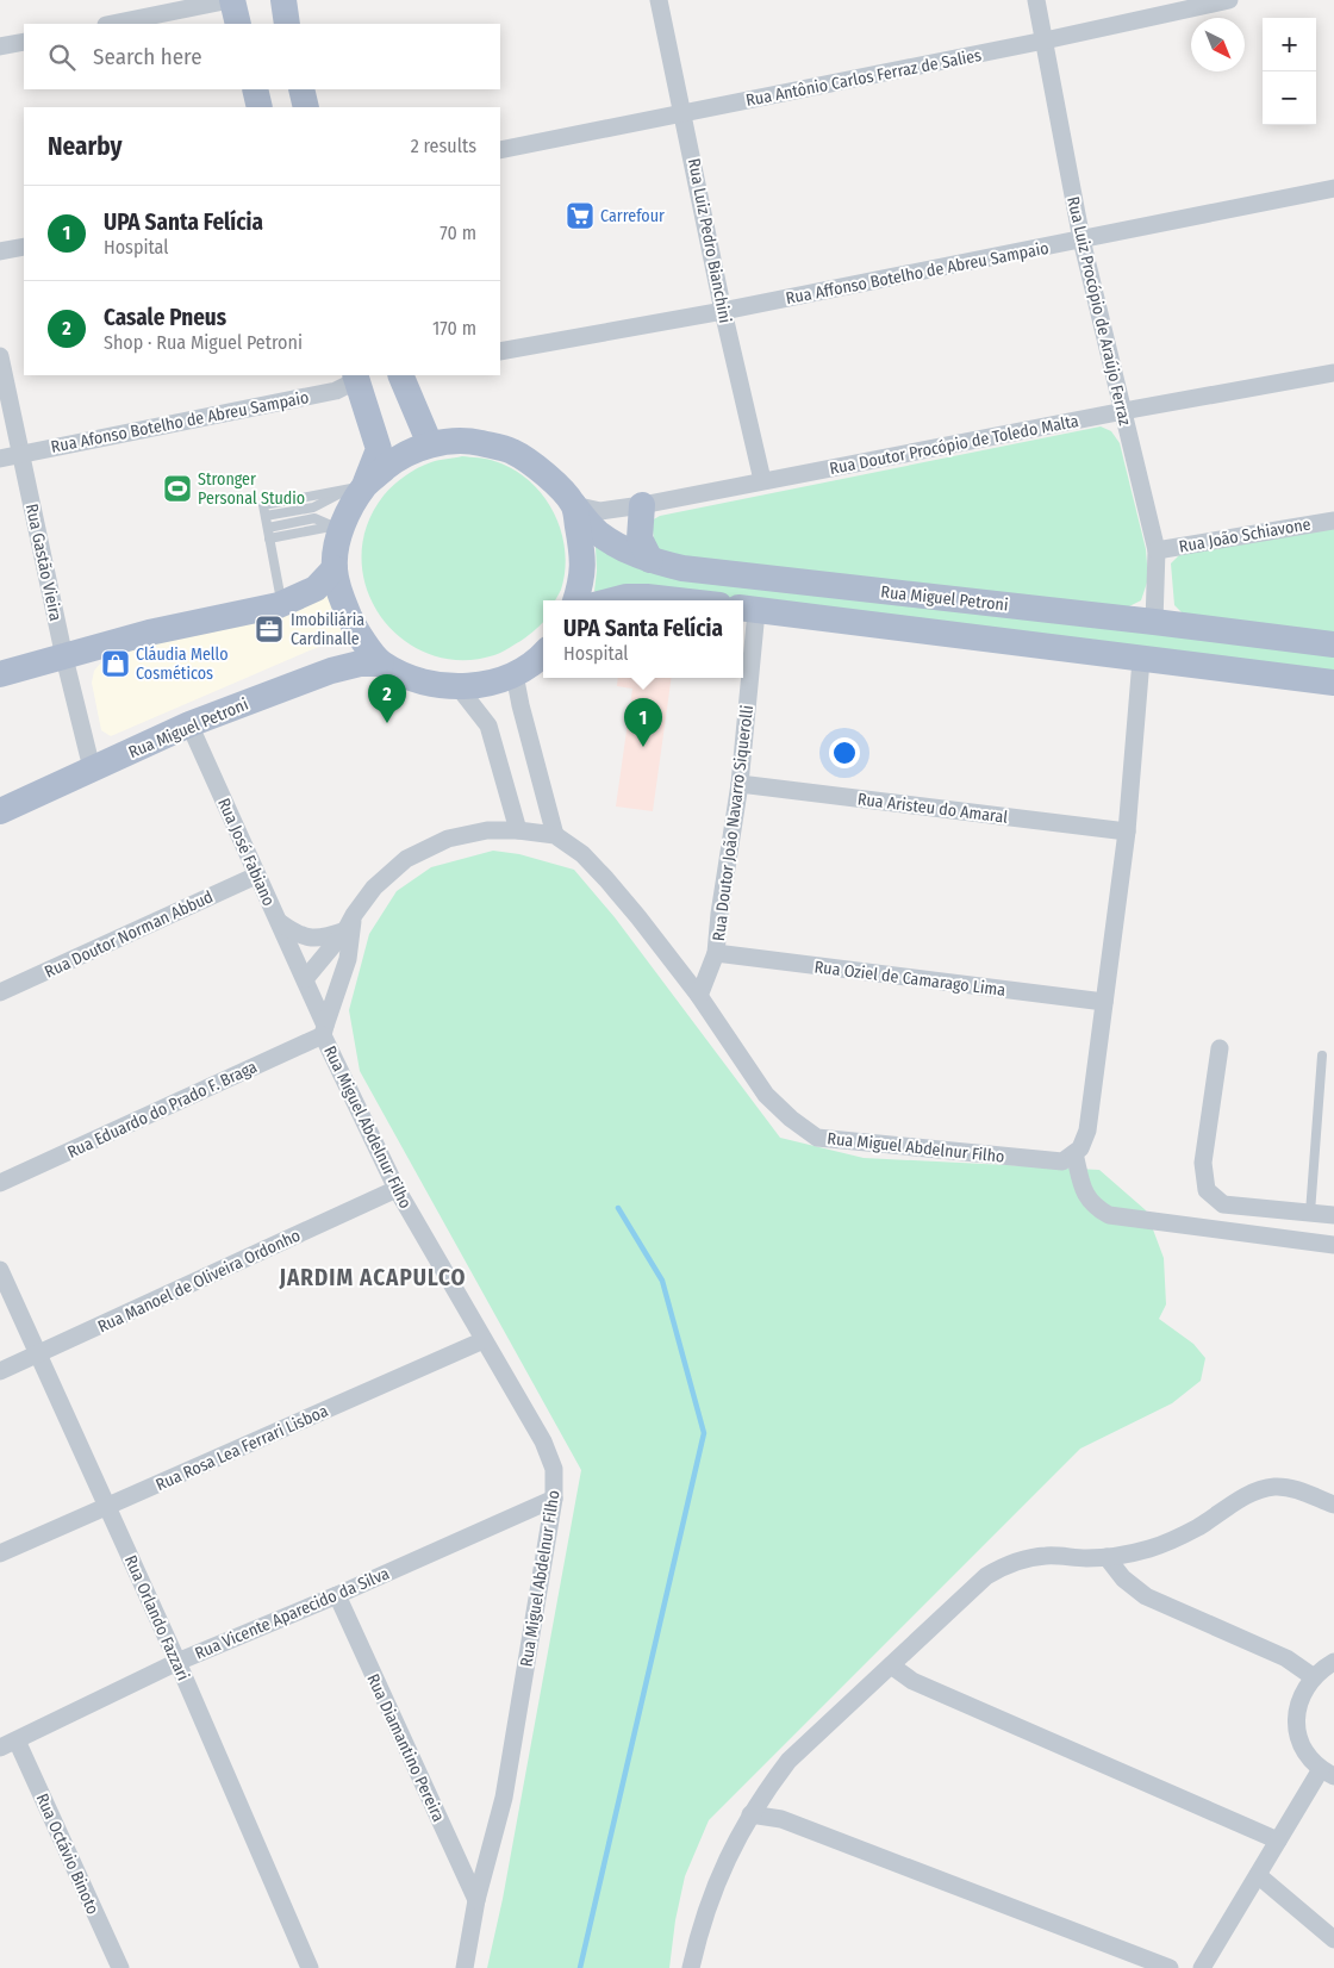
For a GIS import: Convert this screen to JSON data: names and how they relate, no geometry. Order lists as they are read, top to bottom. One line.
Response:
{"streets":{"main road":["Rua Miguel Petroni"],"street":["Rua Antônio Carlos Ferraz de Salies","Rua Luiz Pedro Bianchini","Rua Affonso Botelho de Abreu Sampaio","Rua Luiz Procópio de Araújo Ferraz","Rua Afonso Botelho de Abreu Sampaio","Rua Doutor Procópio de Toledo Malta","Rua João Schiavone","Rua Gastão Vieira","Rua Aristeu do Amaral","Rua Doutor João Navarro Siquerolli","Rua José Fabiano","Rua Doutor Norman Abbud","Rua Oziel de Camarago Lima","Rua Eduardo do Prado F. Braga","Rua Miguel Abdelnur Filho","Rua Manoel de Oliveira Ordonho","Rua Rosa Lea Ferrari Lisboa","Rua Vicente Aparecido da Silva","Rua Orlando Fazzari","Rua Diamantino Pereira","Rua Octávio Binoto"]},"crossings":[["Rua Antônio Carlos Ferraz de Salies","Rua Luiz Pedro Bianchini"],["Rua Antônio Carlos Ferraz de Salies","Rua Luiz Procópio de Araújo Ferraz"],["Rua Luiz Pedro Bianchini","Rua Affonso Botelho de Abreu Sampaio"],["Rua Luiz Pedro Bianchini","Rua Doutor Procópio de Toledo Malta"],["Rua Affonso Botelho de Abreu Sampaio","Rua Luiz Procópio de Araújo Ferraz"],["Rua Luiz Procópio de Araújo Ferraz","Rua Doutor Procópio de Toledo Malta"],["Rua Luiz Procópio de Araújo Ferraz","Rua João Schiavone"],["Rua Luiz Procópio de Araújo Ferraz","Rua Miguel Petroni"],["Rua Afonso Botelho de Abreu Sampaio","Rua Gastão Vieira"],["Rua Doutor Procópio de Toledo Malta","Rua Miguel Petroni"],["Rua Gastão Vieira","Rua Miguel Petroni"],["Rua Miguel Petroni","Rua José Fabiano"],["Rua Aristeu do Amaral","Rua Doutor João Navarro Siquerolli"],["Rua Doutor João Navarro Siquerolli","Rua Oziel de Camarago Lima"],["Rua Doutor João Navarro Siquerolli","Rua Miguel Abdelnur Filho"],["Rua José Fabiano","Rua Doutor Norman Abbud"],["Rua José Fabiano","Rua Miguel Abdelnur Filho"],["Rua Eduardo do Prado F. Braga","Rua Miguel Abdelnur Filho"],["Rua Miguel Abdelnur Filho","Rua Manoel de Oliveira Ordonho"],["Rua Miguel Abdelnur Filho","Rua Rosa Lea Ferrari Lisboa"],["Rua Miguel Abdelnur Filho","Rua Vicente Aparecido da Silva"],["Rua Miguel Abdelnur Filho","Rua Diamantino Pereira"],["Rua Manoel de Oliveira Ordonho","Rua Orlando Fazzari"],["Rua Rosa Lea Ferrari Lisboa","Rua Orlando Fazzari"],["Rua Vicente Aparecido da Silva","Rua Orlando Fazzari"],["Rua Vicente Aparecido da Silva","Rua Diamantino Pereira"],["Rua Vicente Aparecido da Silva","Rua Octávio Binoto"]],"districts":["JARDIM ACAPULCO"],"places":{"supermarket":["Carrefour"],"sports":["Stronger Personal Studio"],"office":["Imobiliária Cardinalle"],"shop":["Cláudia Mello Cosméticos"]},"north":"bottom right","page":{"map_buttons":["+","−"],"search":"Search here","heading":["Nearby","2 results"],"list":[{"mark":"1","name":"UPA Santa Felícia","note":"Hospital","value":"70 m"},{"mark":"2","name":"Casale Pneus","note":"Shop · Rua Miguel Petroni","value":"170 m"}],"popup":["UPA Santa Felícia","Hospital"],"pins":["2","1"]}}
